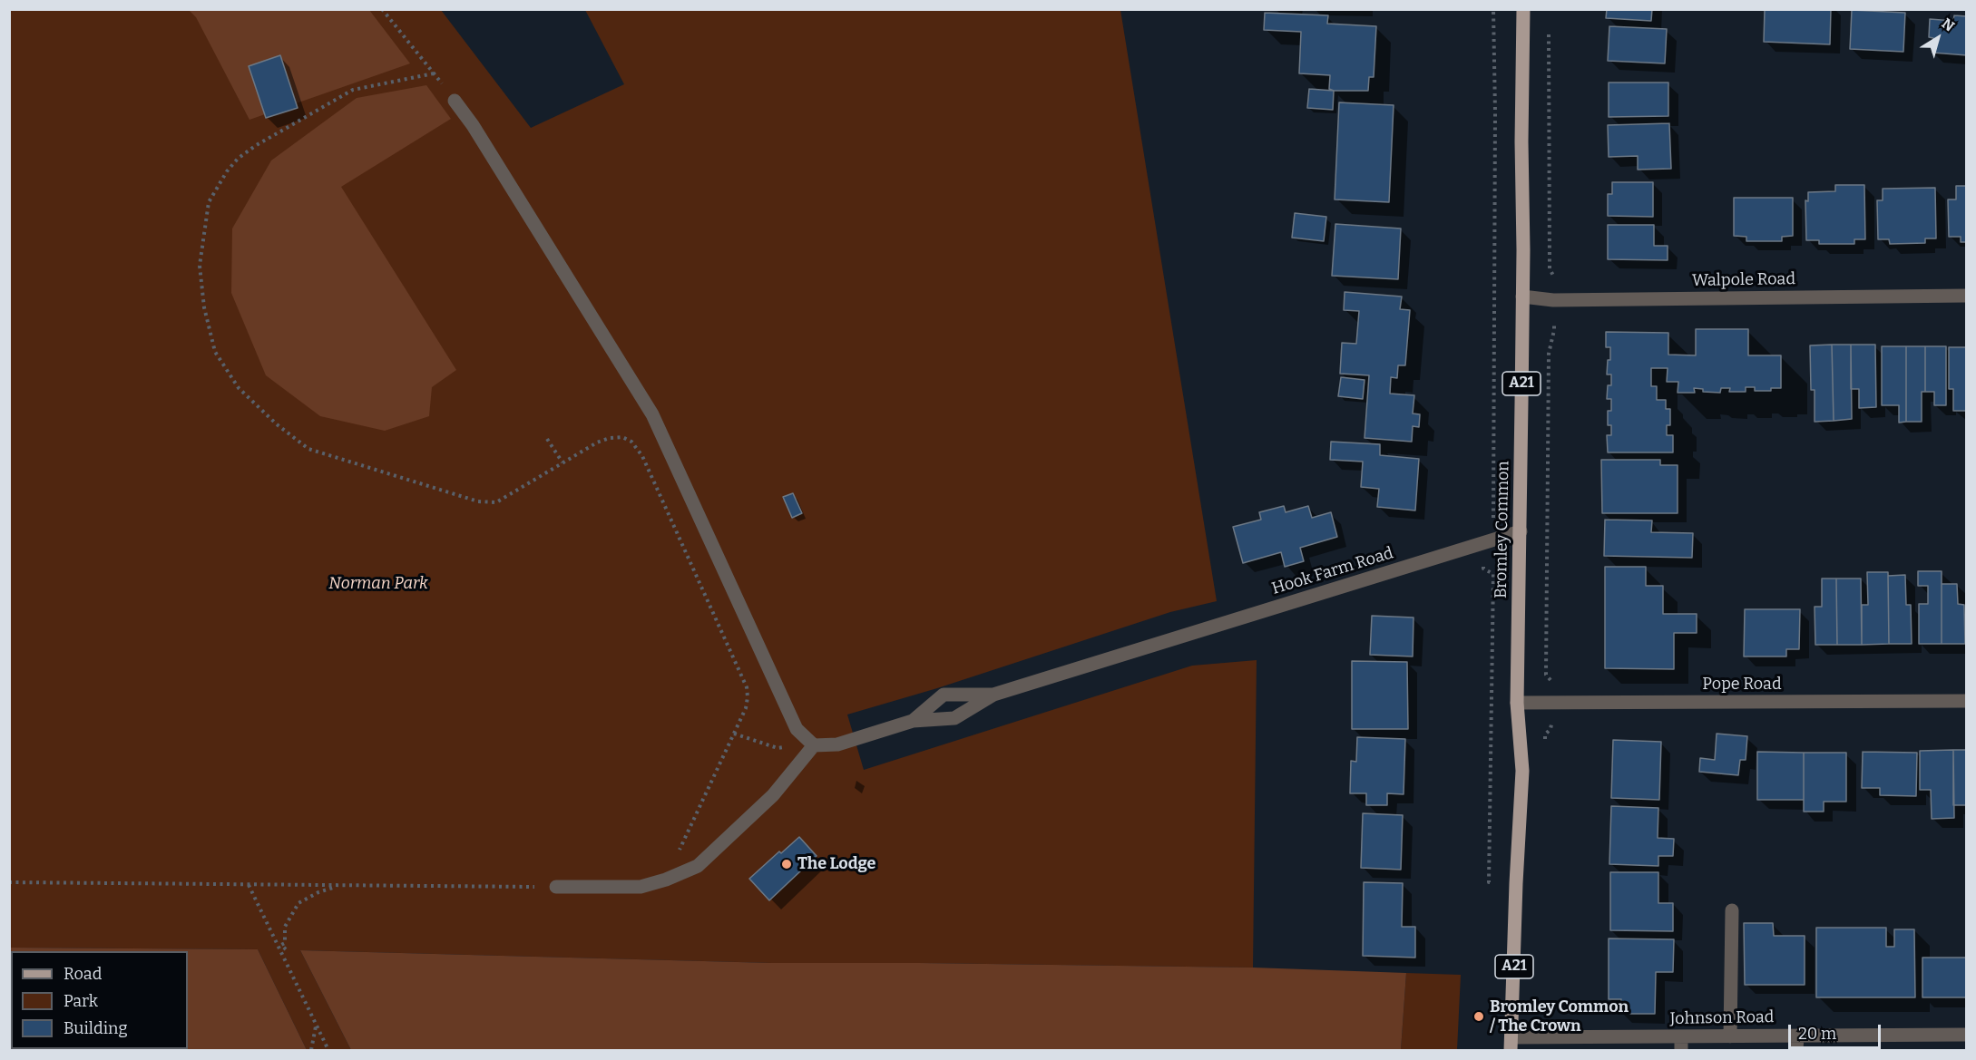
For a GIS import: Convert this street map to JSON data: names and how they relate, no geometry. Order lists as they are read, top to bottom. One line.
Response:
{"streets":{"main road":["A21","Bromley Common"],"street":["Walpole Road","Hook Farm Road","Pope Road","Johnson Road"]},"crossings":[["Walpole Road","Bromley Common"],["Bromley Common","Hook Farm Road"],["Bromley Common","Pope Road"],["Bromley Common","Johnson Road"]],"parks":["Norman Park"],"places":["The Lodge","Bromley Common / The Crown"],"legend":["Road","Park","Building"],"scale_bar":"20 m","north":"top right"}
